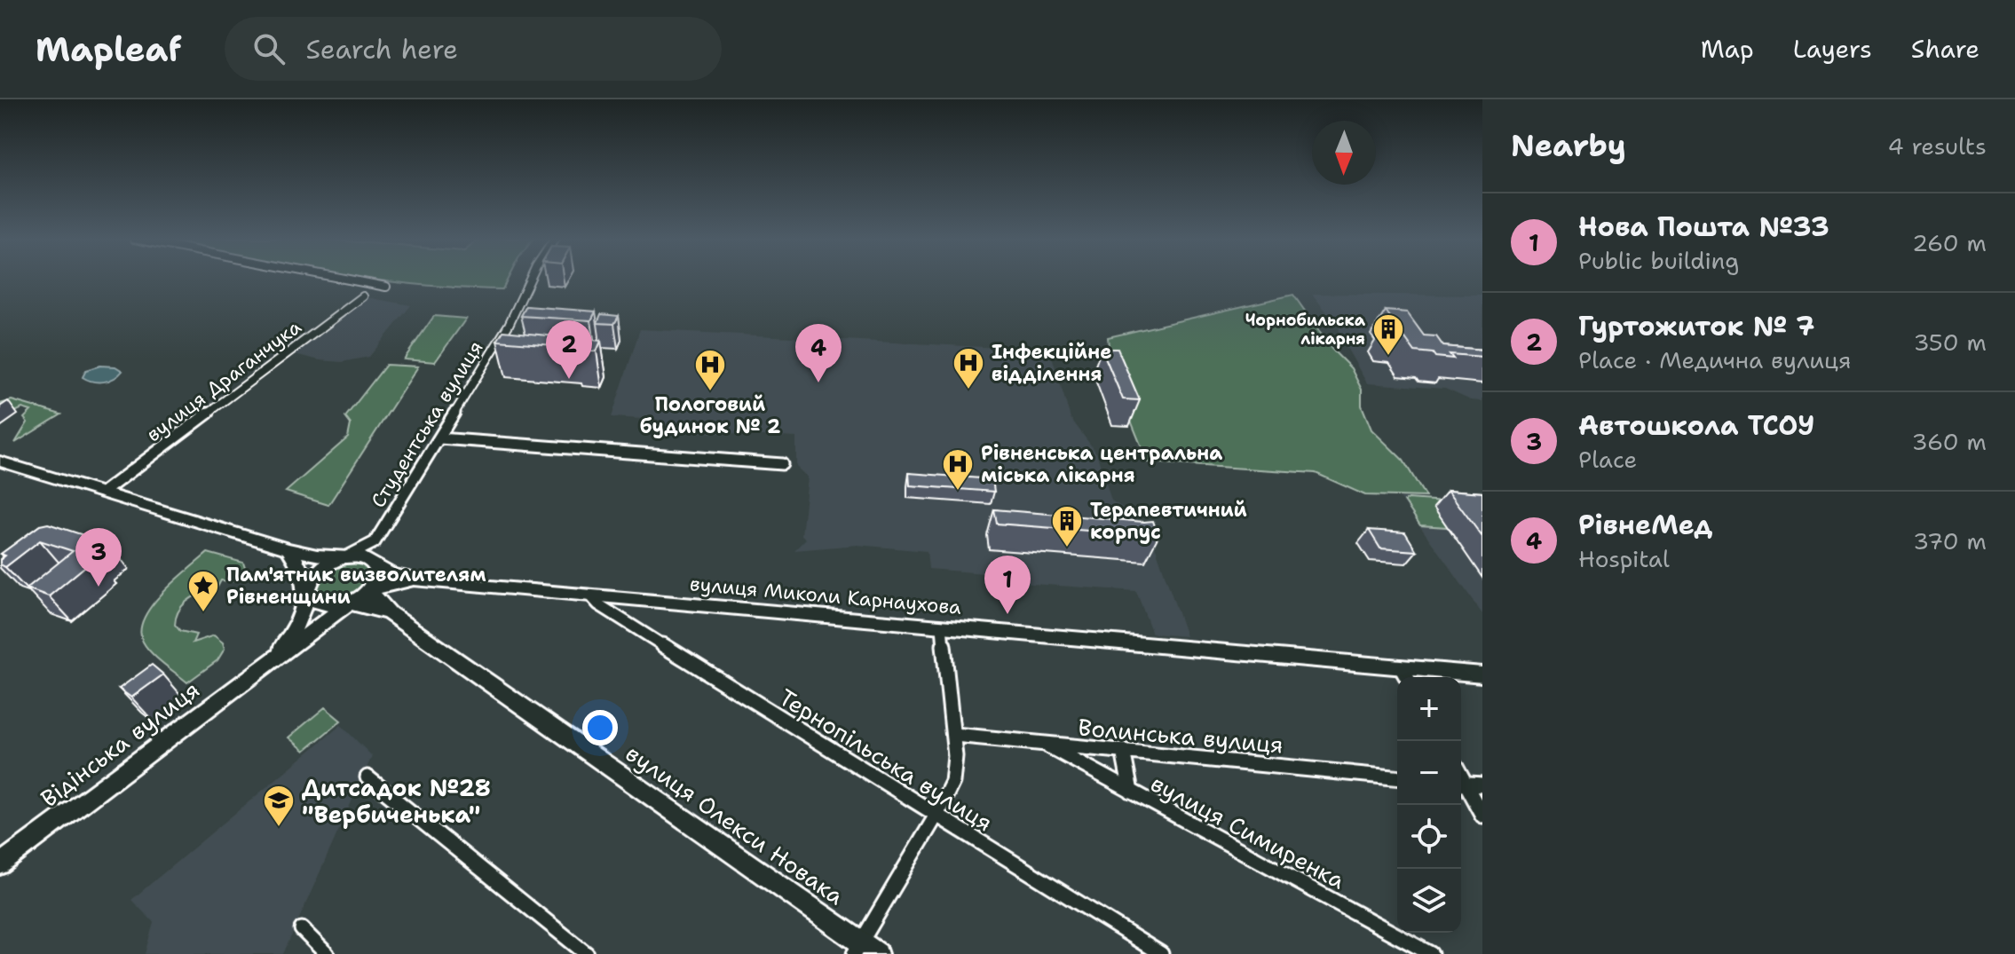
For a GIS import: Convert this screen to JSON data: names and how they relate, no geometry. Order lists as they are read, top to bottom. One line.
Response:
{"streets":{"main road":["вулиця Миколи Карнаухова","Відінська вулиця","вулиця Олекси Новака"],"street":["вулиця Драганчука","Студентська вулиця","Волинська вулиця","Тернопільська вулиця","вулиця Симиренка"]},"crossings":[["вулиця Миколи Карнаухова","Відінська вулиця"],["вулиця Миколи Карнаухова","Тернопільська вулиця"],["вулиця Миколи Карнаухова","вулиця Олекси Новака"],["Волинська вулиця","вулиця Симиренка"],["Відінська вулиця","вулиця Олекси Новака"]],"places":{"building":["Чорнобильска лікарня","Терапевтичний корпус"],"hospital":["Інфекційне відділення","Пологовий будинок № 2","Рівненська центральна міська лікарня"],"place":["Пам'ятник визволителям Рівненщини"],"school or university":["Дитсадок №28 \"Вербиченька\""]},"north":"bottom","page":{"header":"Mapleaf","search":"Search here","nav":["Map","Layers","Share"],"heading":["Nearby","4 results"],"list":[{"mark":"1","name":"Нова Пошта №33","note":"Public building","value":"260 m"},{"mark":"2","name":"Гуртожиток № 7","note":"Place · Медична вулиця","value":"350 m"},{"mark":"3","name":"Автошкола ТСОУ","note":"Place","value":"360 m"},{"mark":"4","name":"РівнеМед","note":"Hospital","value":"370 m"}],"pins":["2","4","3","1"],"map_buttons":["+","−"]}}
